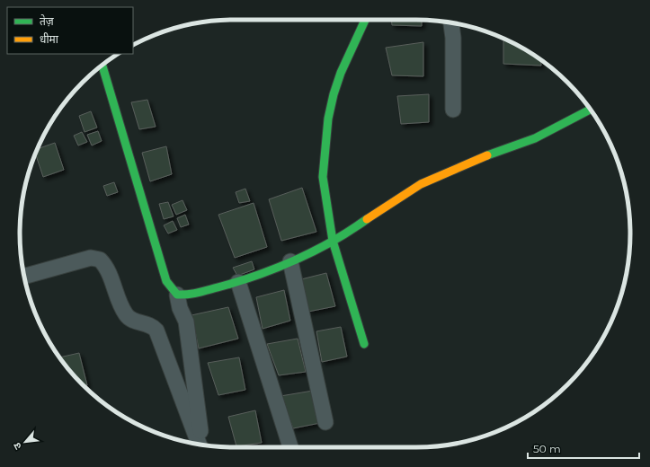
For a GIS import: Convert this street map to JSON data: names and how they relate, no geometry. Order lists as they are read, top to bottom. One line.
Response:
{"legend":["तेज़","धीमा"],"scale_bar":"50 m","north":"bottom left"}
